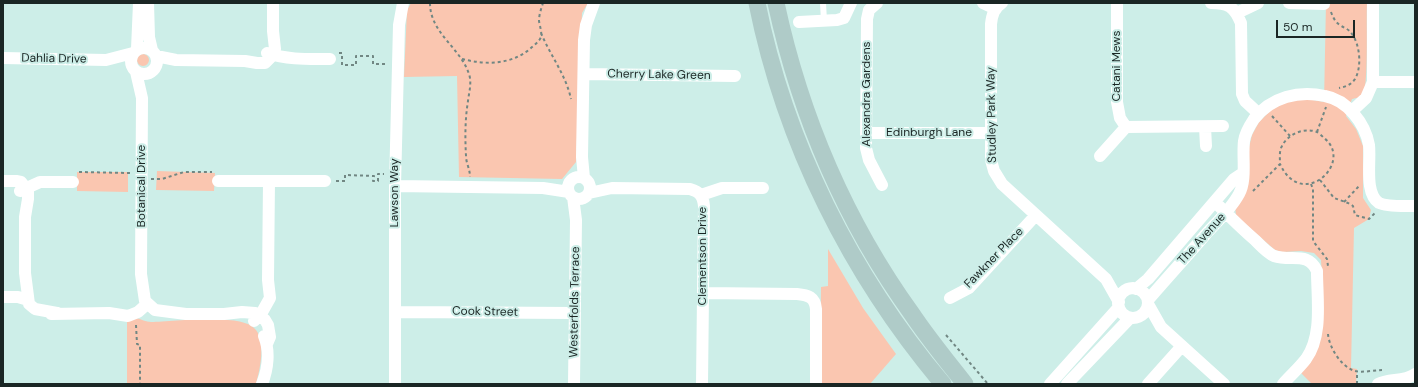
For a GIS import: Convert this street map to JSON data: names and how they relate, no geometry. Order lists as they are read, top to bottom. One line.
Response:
{"streets":{"street":["Dahlia Drive","Catani Mews","Cherry Lake Green","Alexandra Gardens","Studley Park Way","Edinburgh Lane","Botanical Drive","Lawson Way","The Avenue","Clementson Drive","Fawkner Place","Westerfolds Terrace","Cook Street"]},"crossings":[["Dahlia Drive","Botanical Drive"],["Cherry Lake Green","Westerfolds Terrace"],["Alexandra Gardens","Edinburgh Lane"],["Studley Park Way","Edinburgh Lane"],["Studley Park Way","The Avenue"],["Studley Park Way","Fawkner Place"],["Lawson Way","Clementson Drive"],["Lawson Way","Cook Street"],["Clementson Drive","Westerfolds Terrace"],["Westerfolds Terrace","Cook Street"]],"scale_bar":"50 m"}
